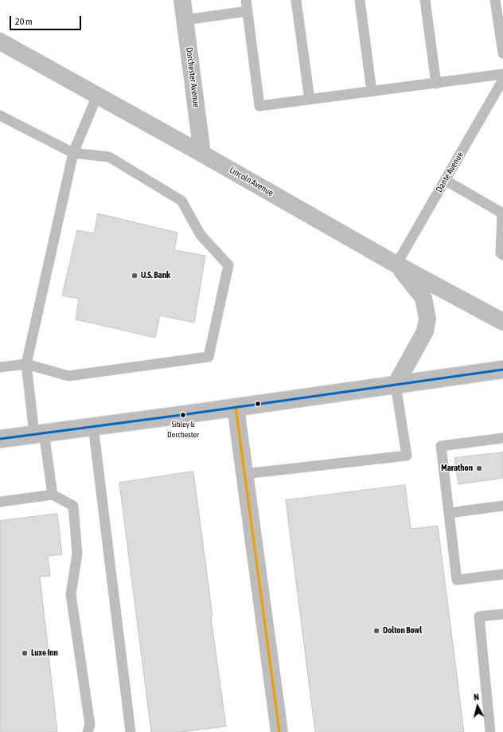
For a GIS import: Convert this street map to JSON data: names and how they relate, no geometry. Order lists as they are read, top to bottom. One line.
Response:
{"streets":{"street":["Dorchester Avenue","Lincoln Avenue"],"lane":["Dante Avenue"]},"crossings":[["Dorchester Avenue","Lincoln Avenue"],["Dante Avenue","Lincoln Avenue"]],"places":["U.S. Bank","Sibley & Dorchester","Marathon","Dolton Bowl","Luxe Inn"],"scale_bar":"20 m","north":"top"}
